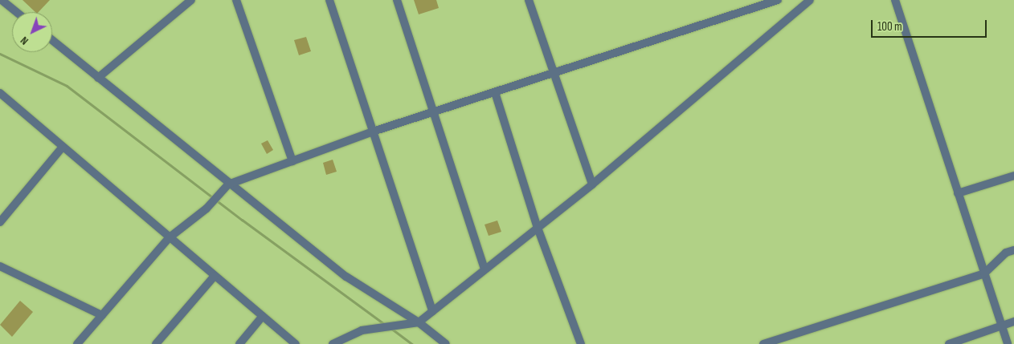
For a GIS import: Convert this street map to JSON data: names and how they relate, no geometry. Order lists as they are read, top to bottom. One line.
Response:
{"scale_bar":"100 m","north":"bottom left"}
